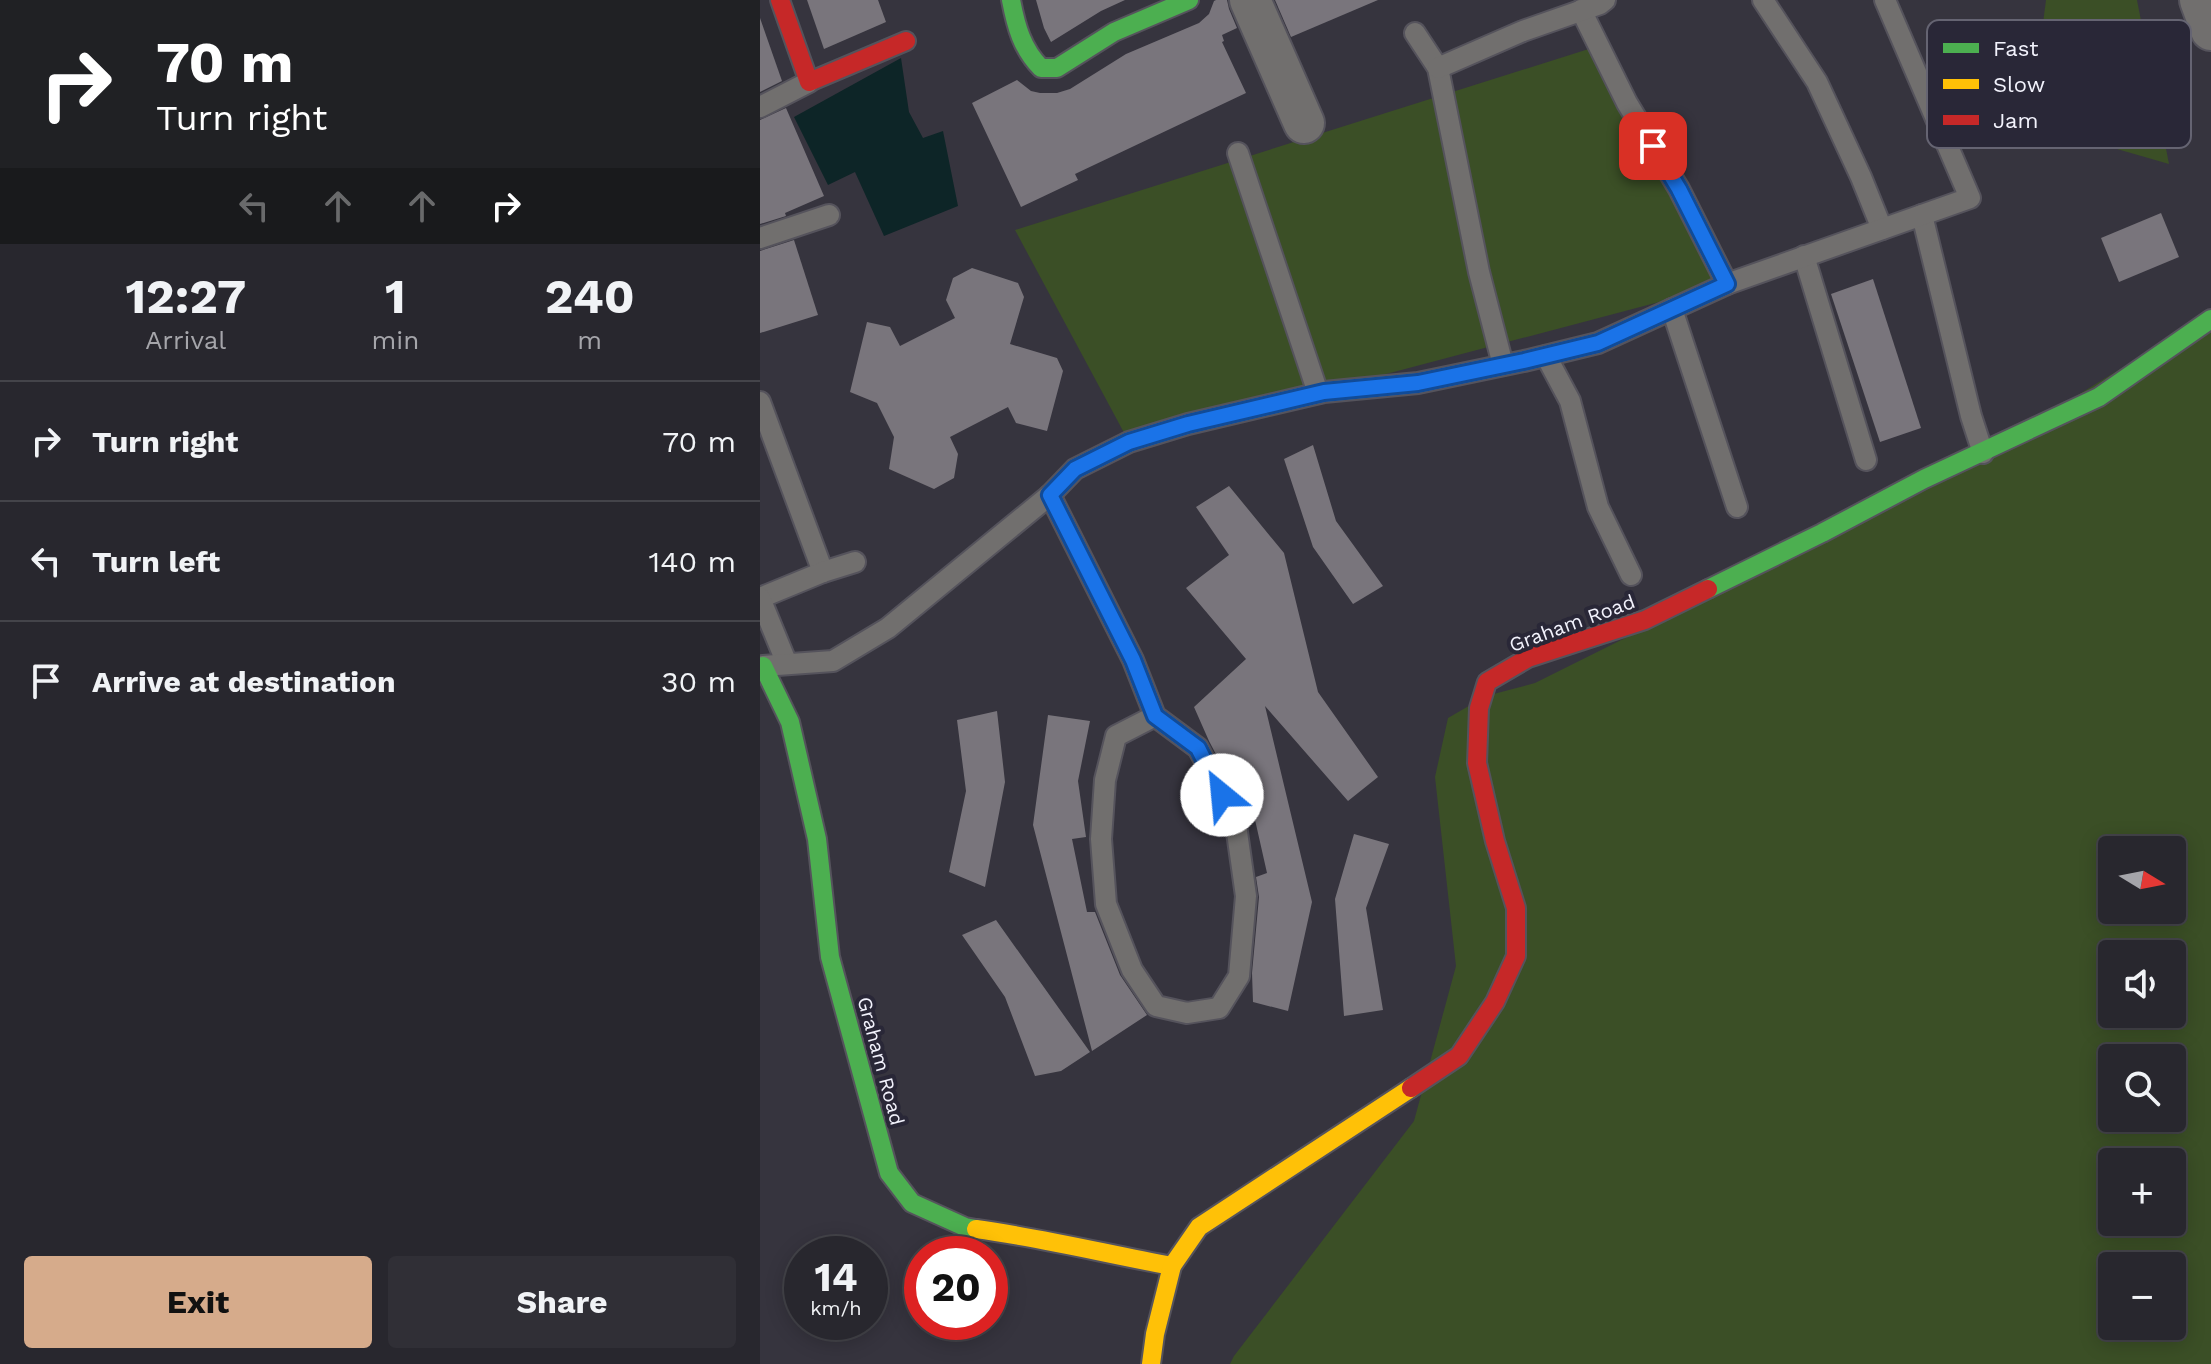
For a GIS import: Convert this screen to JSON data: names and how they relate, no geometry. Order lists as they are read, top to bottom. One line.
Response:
{"streets":{"street":["Graham Road"]},"legend":["Fast","Slow","Jam"],"north":"right","page":{"turn":["70 m","Turn right"],"eta":["12:27","Arrival","1","min","240","m"],"list":[{"name":"Turn right","value":"70 m"},{"name":"Turn left","value":"140 m"},{"name":"Arrive at destination","value":"30 m"}],"map_buttons":["+","−"],"speed":"14 km/h","limit":"20","buttons":["Exit","Share"]}}
